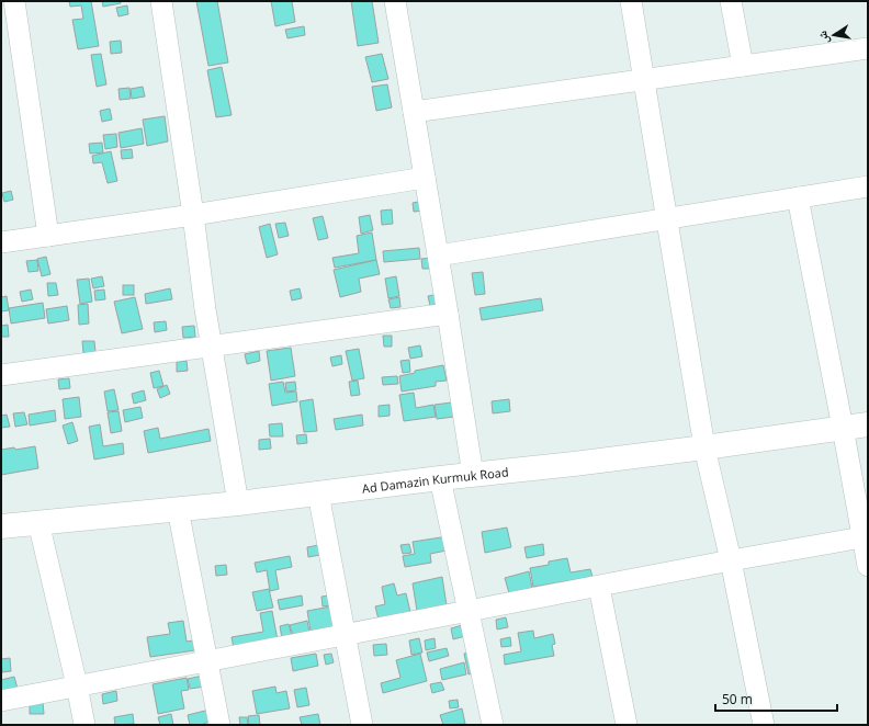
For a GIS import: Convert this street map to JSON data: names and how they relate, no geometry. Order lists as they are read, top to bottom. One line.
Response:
{"streets":{"highway":["Ad Damazin Kurmuk Road"]},"scale_bar":"50 m","north":"left"}
